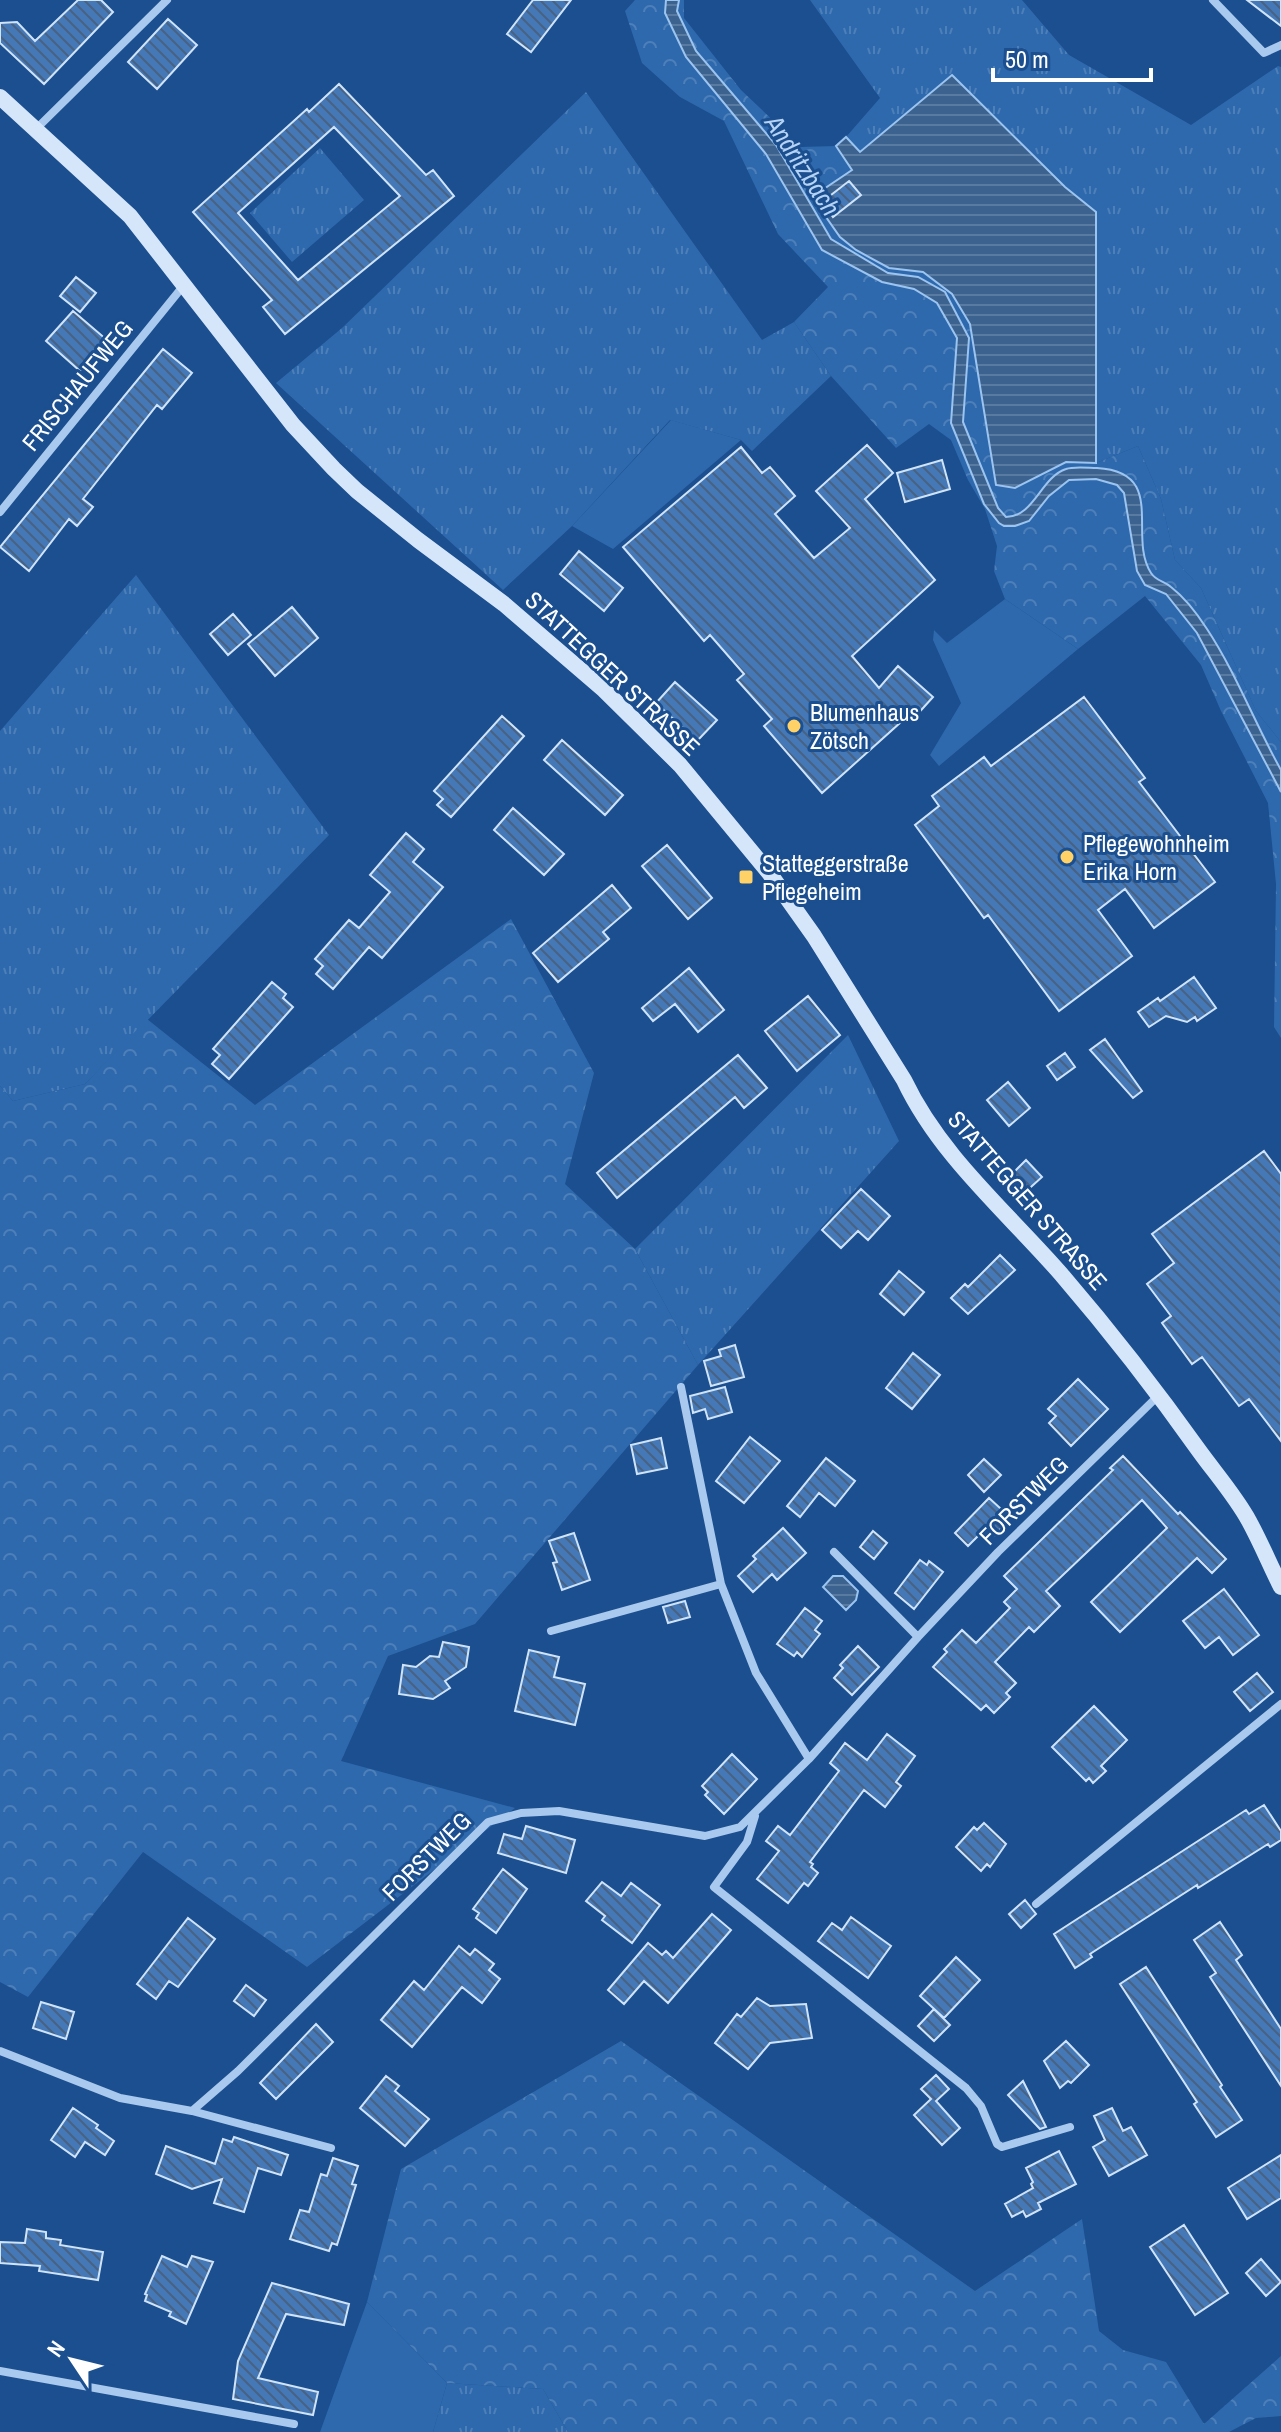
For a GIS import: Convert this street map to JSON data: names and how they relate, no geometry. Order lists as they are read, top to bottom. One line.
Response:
{"streets":{"main road":["STATTEGGER STRASSE"],"street":["FRISCHAUFWEG","FORSTWEG"]},"crossings":[["FRISCHAUFWEG","STATTEGGER STRASSE"],["STATTEGGER STRASSE","FORSTWEG"]],"water":["Andritzbach"],"places":{"other":["Blumenhaus Zötsch","Pflegewohnheim Erika Horn"],"transit":["Statteggerstraße Pflegeheim"]},"scale_bar":"50 m","north":"top left"}
